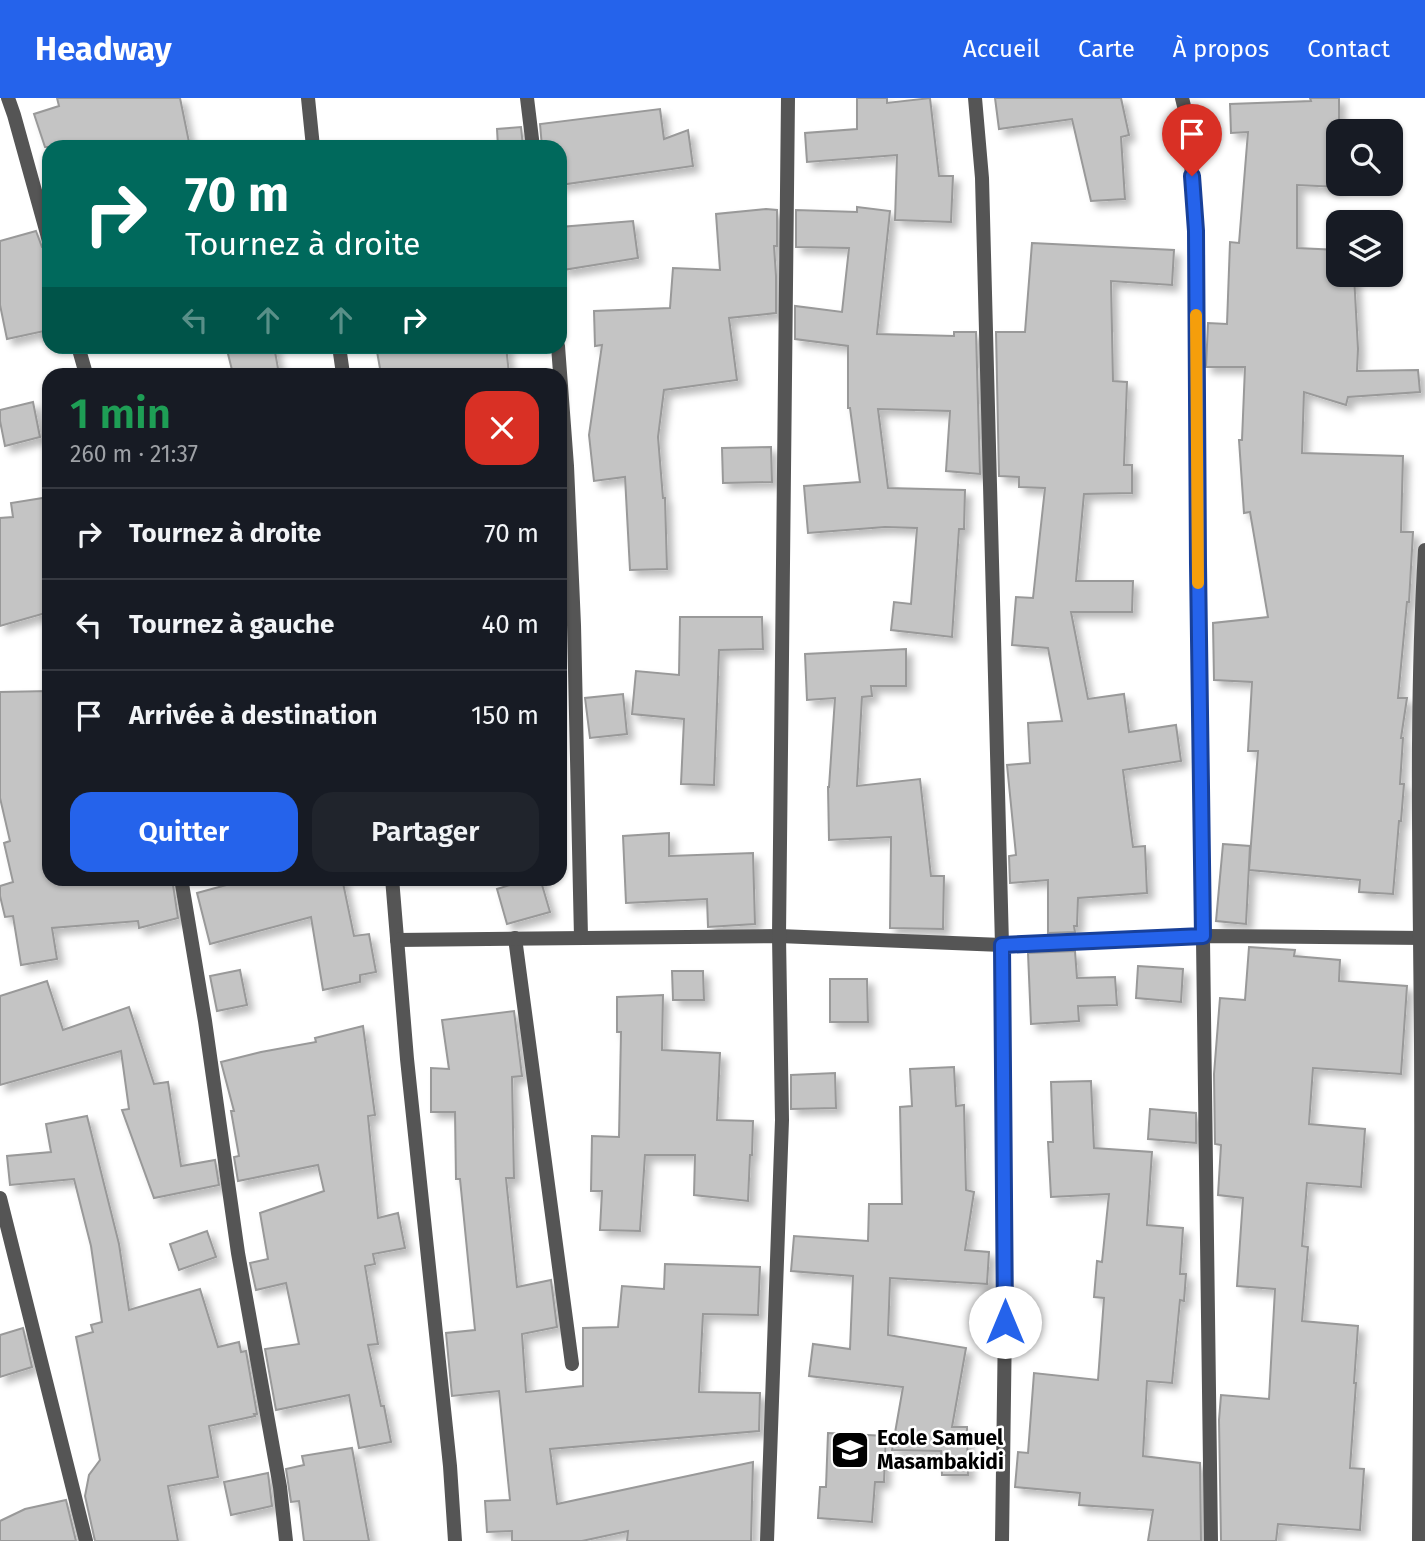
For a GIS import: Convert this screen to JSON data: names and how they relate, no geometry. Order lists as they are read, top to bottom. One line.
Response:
{"places":{"school or university":["Ecole Samuel Masambakidi"]},"page":{"header":"Headway","nav":["Accueil","Carte","À propos","Contact"],"turn":["70 m","Tournez à droite"],"heading":["1 min","260 m · 21:37"],"list":[{"name":"Tournez à droite","value":"70 m"},{"name":"Tournez à gauche","value":"40 m"},{"name":"Arrivée à destination","value":"150 m"}],"buttons":["Quitter","Partager"]}}
